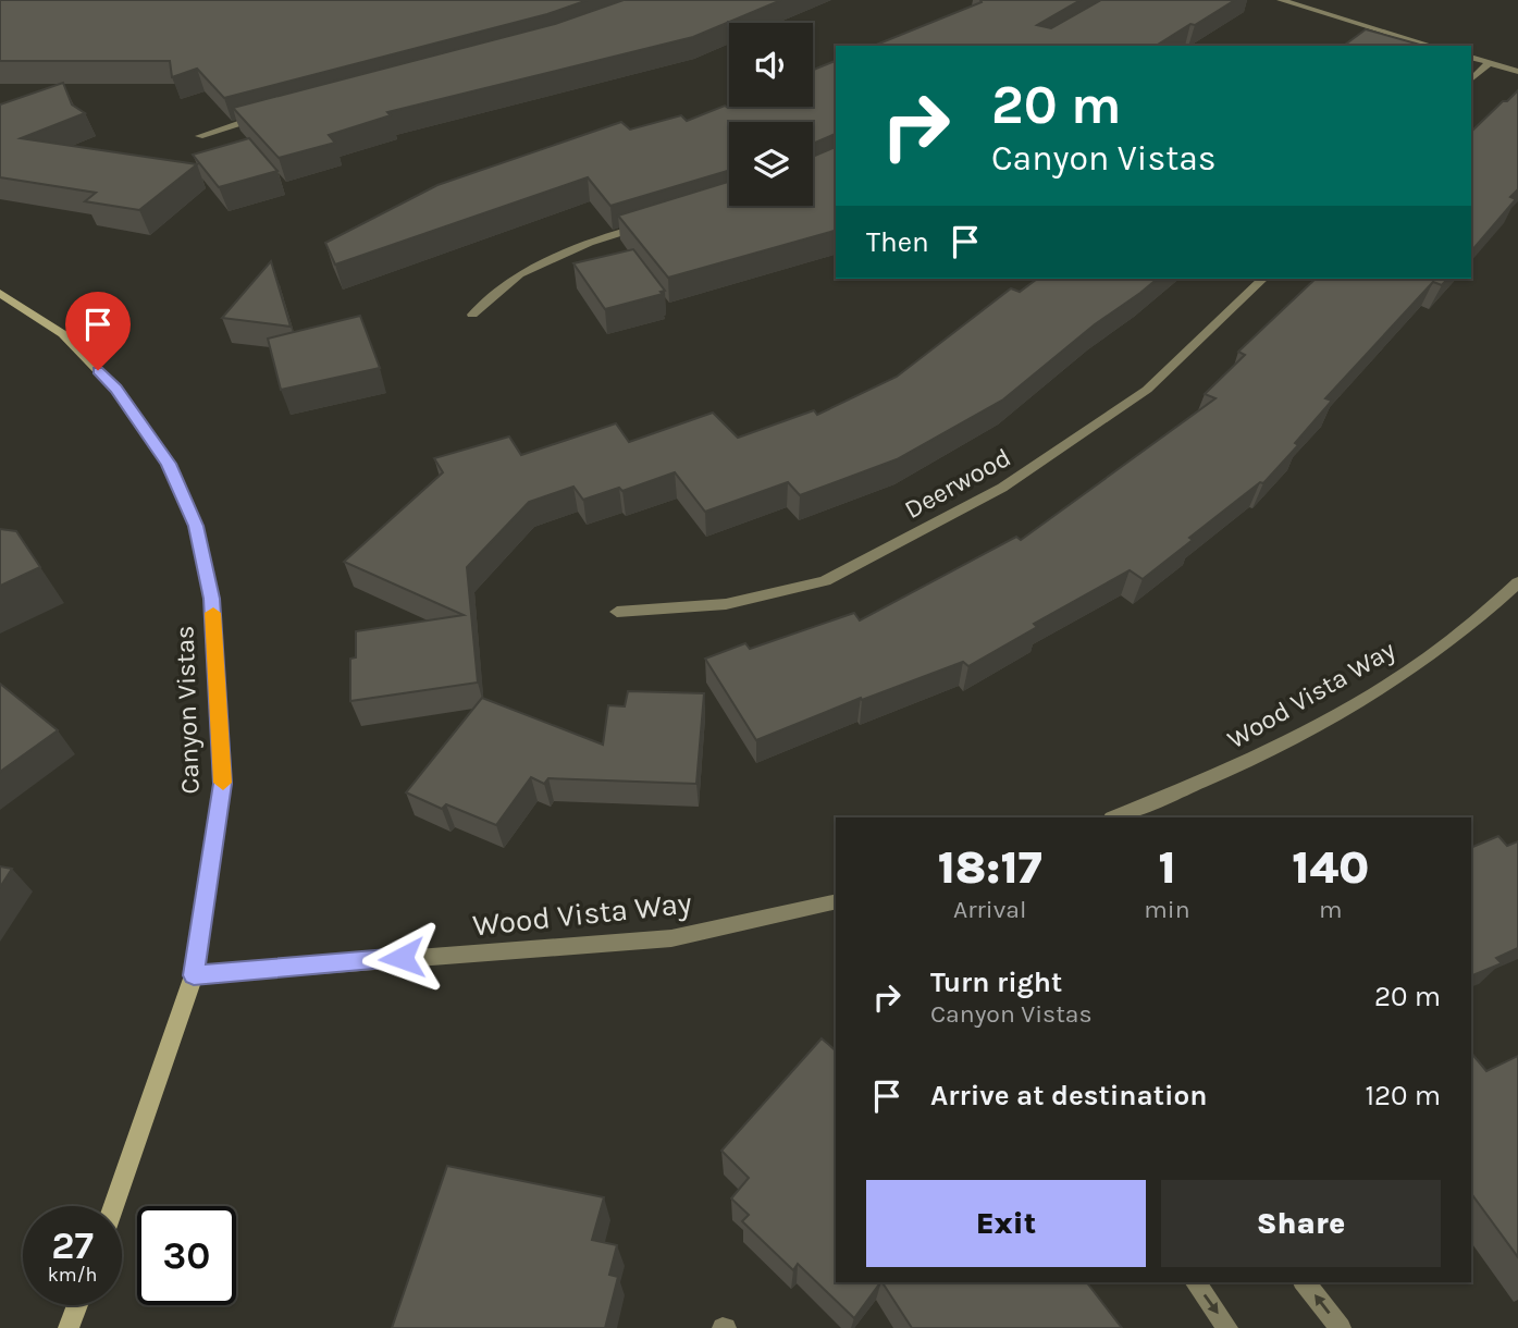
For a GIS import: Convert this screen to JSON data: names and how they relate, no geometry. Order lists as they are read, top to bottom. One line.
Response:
{"streets":{"street":["Deerwood","Wood Vista Way","Canyon Vistas"]},"crossings":[["Wood Vista Way","Canyon Vistas"]],"page":{"turn":["20 m","Canyon Vistas"],"then":"Then","eta":["18:17","Arrival","1","min","140","m"],"list":[{"name":"Turn right","note":"Canyon Vistas","value":"20 m"},{"name":"Arrive at destination","value":"120 m"}],"buttons":["Exit","Share"],"speed":"27 km/h","limit":"30"}}
